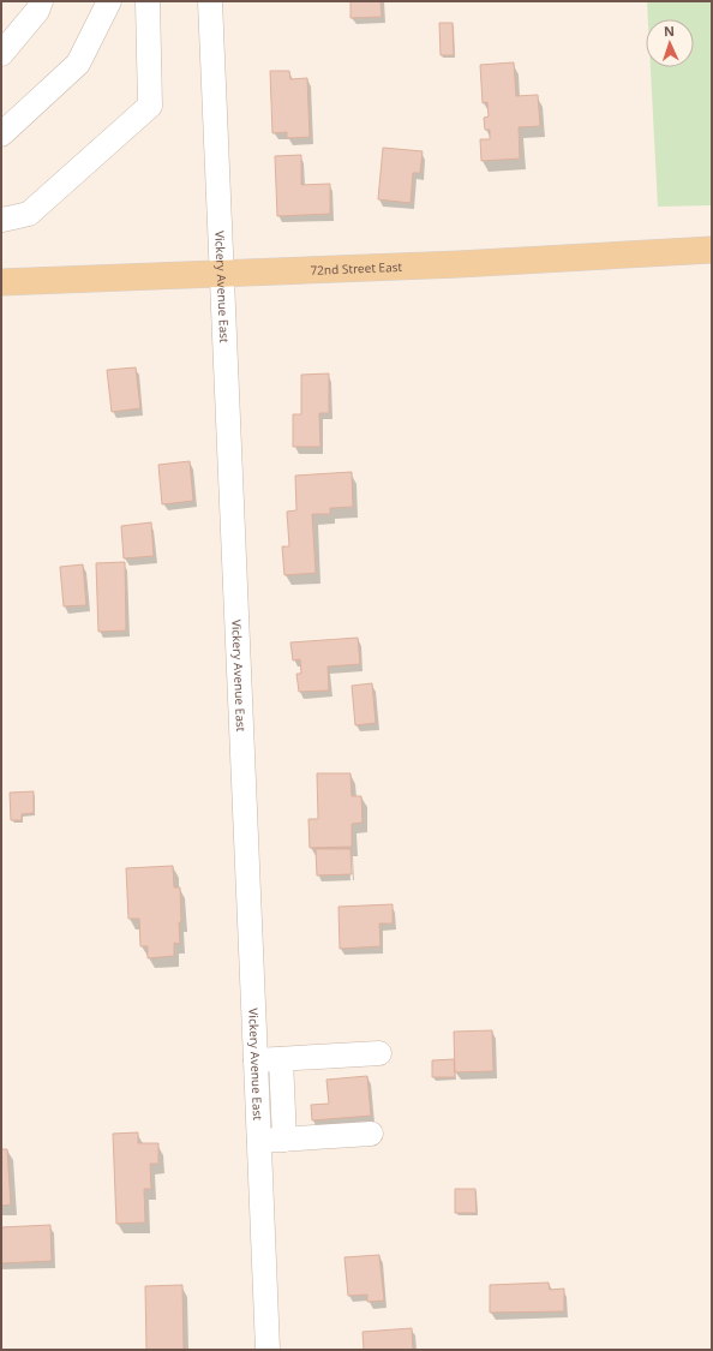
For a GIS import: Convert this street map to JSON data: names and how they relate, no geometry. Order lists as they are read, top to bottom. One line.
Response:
{"streets":{"main road":["72nd Street East"],"street":["Vickery Avenue East"]},"crossings":[["72nd Street East","Vickery Avenue East"]],"north":"top"}
